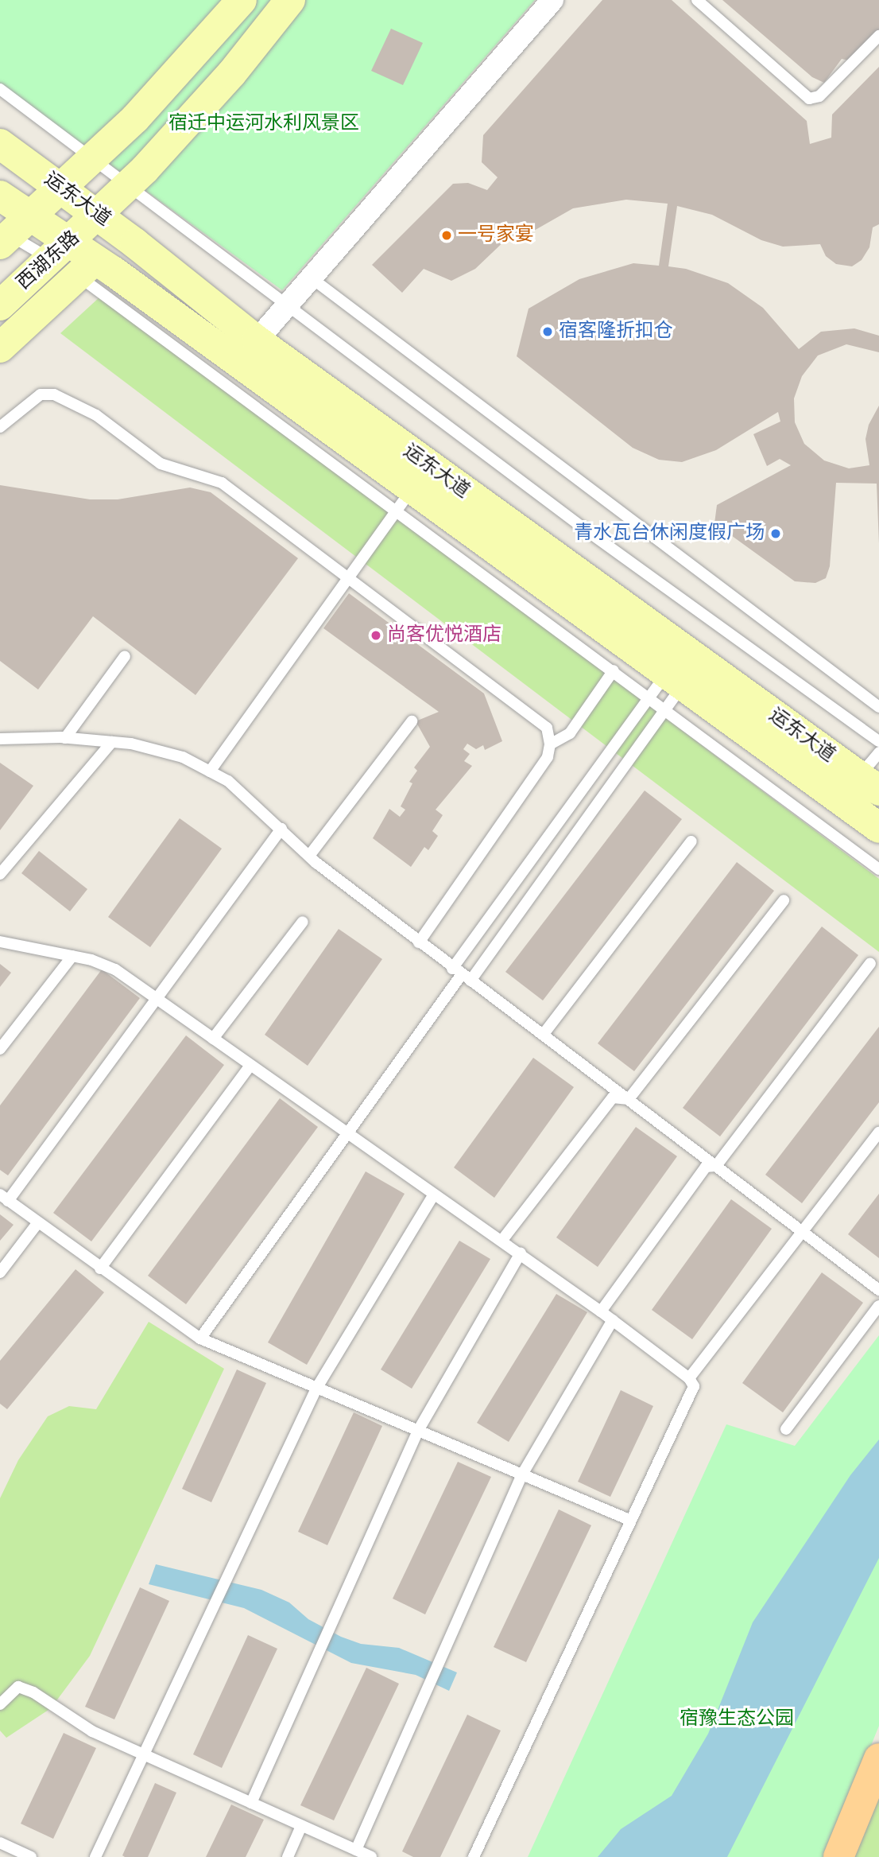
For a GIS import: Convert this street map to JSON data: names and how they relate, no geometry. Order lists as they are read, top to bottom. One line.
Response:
{"streets":{"main road":["运东大道","西湖东路"]},"crossings":[["运东大道","西湖东路"]],"parks":["宿迁中运河水利风景区","宿豫生态公园"],"places":["一号家宴","宿客隆折扣仓","青水瓦台休闲度假广场","尚客优悦酒店"]}
